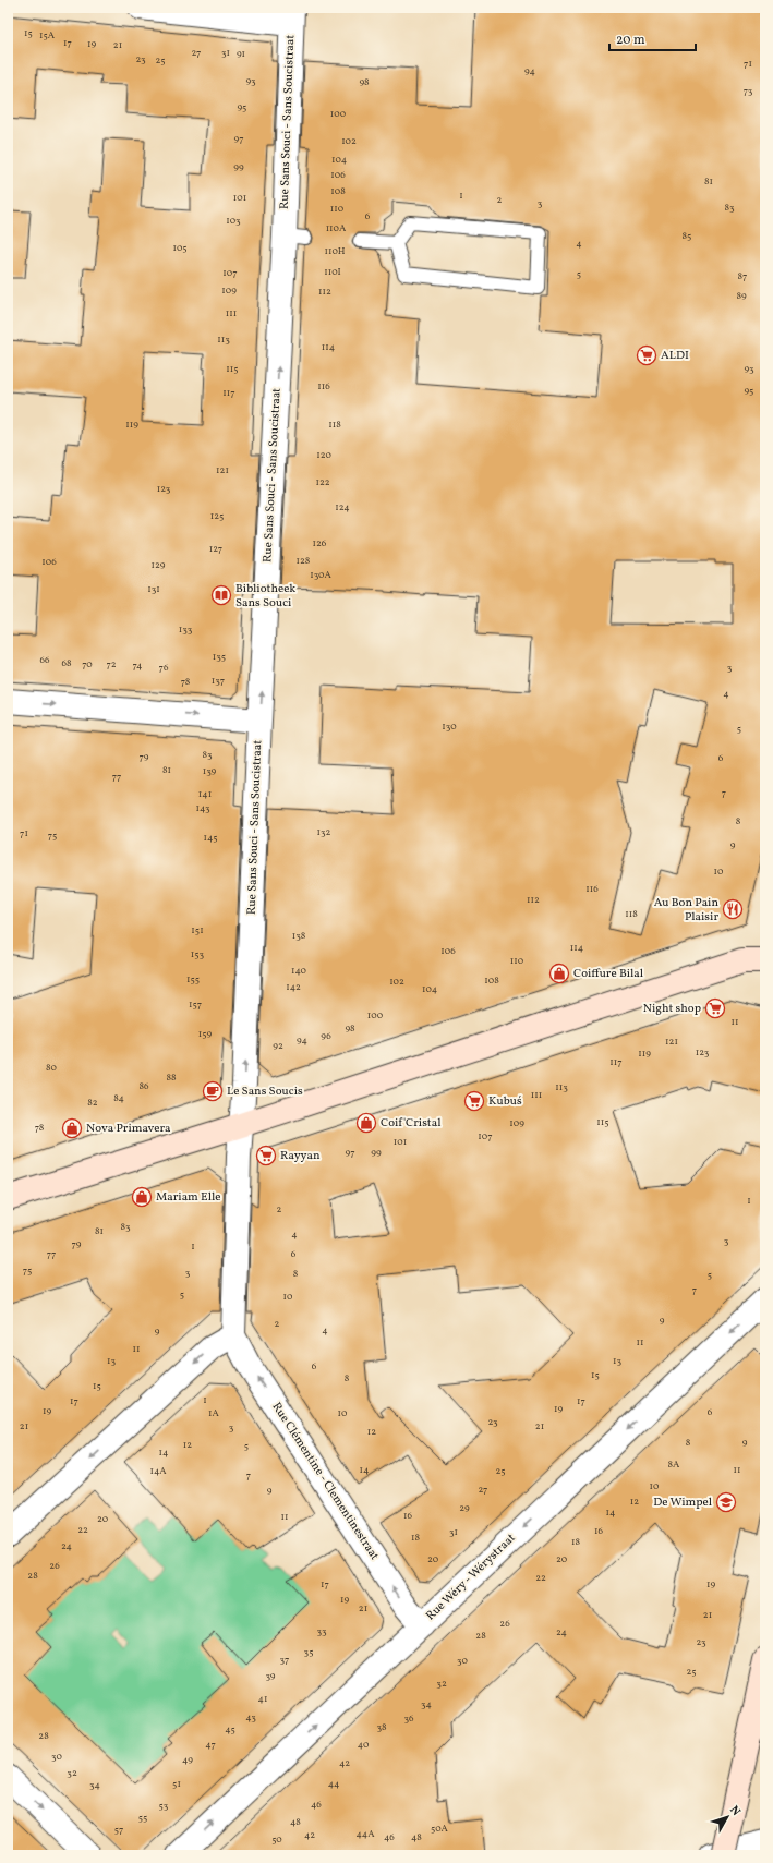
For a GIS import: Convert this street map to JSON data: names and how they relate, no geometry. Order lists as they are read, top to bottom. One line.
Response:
{"streets":{"street":["Rue Sans Souci - Sans Soucistraat","Rue Clémentine - Clementinestraat","Rue Wéry - Wérystraat"]},"crossings":[["Rue Sans Souci - Sans Soucistraat","Rue Clémentine - Clementinestraat"],["Rue Clémentine - Clementinestraat","Rue Wéry - Wérystraat"]],"one_way":["Rue Sans Souci - Sans Soucistraat","Rue Clémentine - Clementinestraat"],"places":{"supermarket":["ALDI","Night shop","Kubuś","Rayyan"],"library":["Bibliotheek Sans Souci"],"restaurant":["Au Bon Pain Plaisir"],"shop":["Coiffure Bilal","Coif'Cristal","Nova Primavera","Mariam Elle"],"cafe":["Le Sans Soucis"],"school or university":["De Wimpel"]},"house_numbers":["15","15A","17","19","21","27","31","91","23","25","71","94","93","98","73","95","100","97","102","104","99","106","81","108","1","101","2","3","83","110","6","103","110A","85","4","105","110H","110I","107","5","87","109","112","89","111","113","114","115","93","116","95","117","119","118","120","121","122","123","124","125","126","127","128","106","129","130A","131","133","135","66","68","70","72","74","76","3","137","78","4","130","5","83","79","6","81","139","77","7","141","143","8","132","71","75","145","9","10","116","112","118","151","138","114","106","153","110","140","155","108","102","142","104","157","100","11","98","159","96","94","121","92","123","119","117","80","88","86","113","111","84","82","115","109","78","107","101","97","99","1","2","83","81","4","3","79","1","77","6","75","3","8","5","7","5","10","9","2","4","9","11","11","13","13","6","15","8","15","1","17","17","19","19","6","1A","10","23","21","21","3","12","8","9","12","5","14","8A","14","11","14A","25","7","10","27","9","12","29","14","16","11","20","22","16","31","18","18","24","20","20","26","28","22","17","19","19","21","21","26","33","24","28","23","35","37","30","25","39","32","41","34","43","36","38","45","28","47","40","30","49","42","32","51","44","34","46","53","55","48","50A","57","44A","42","46","48","50"],"scale_bar":"20 m","north":"top right"}
